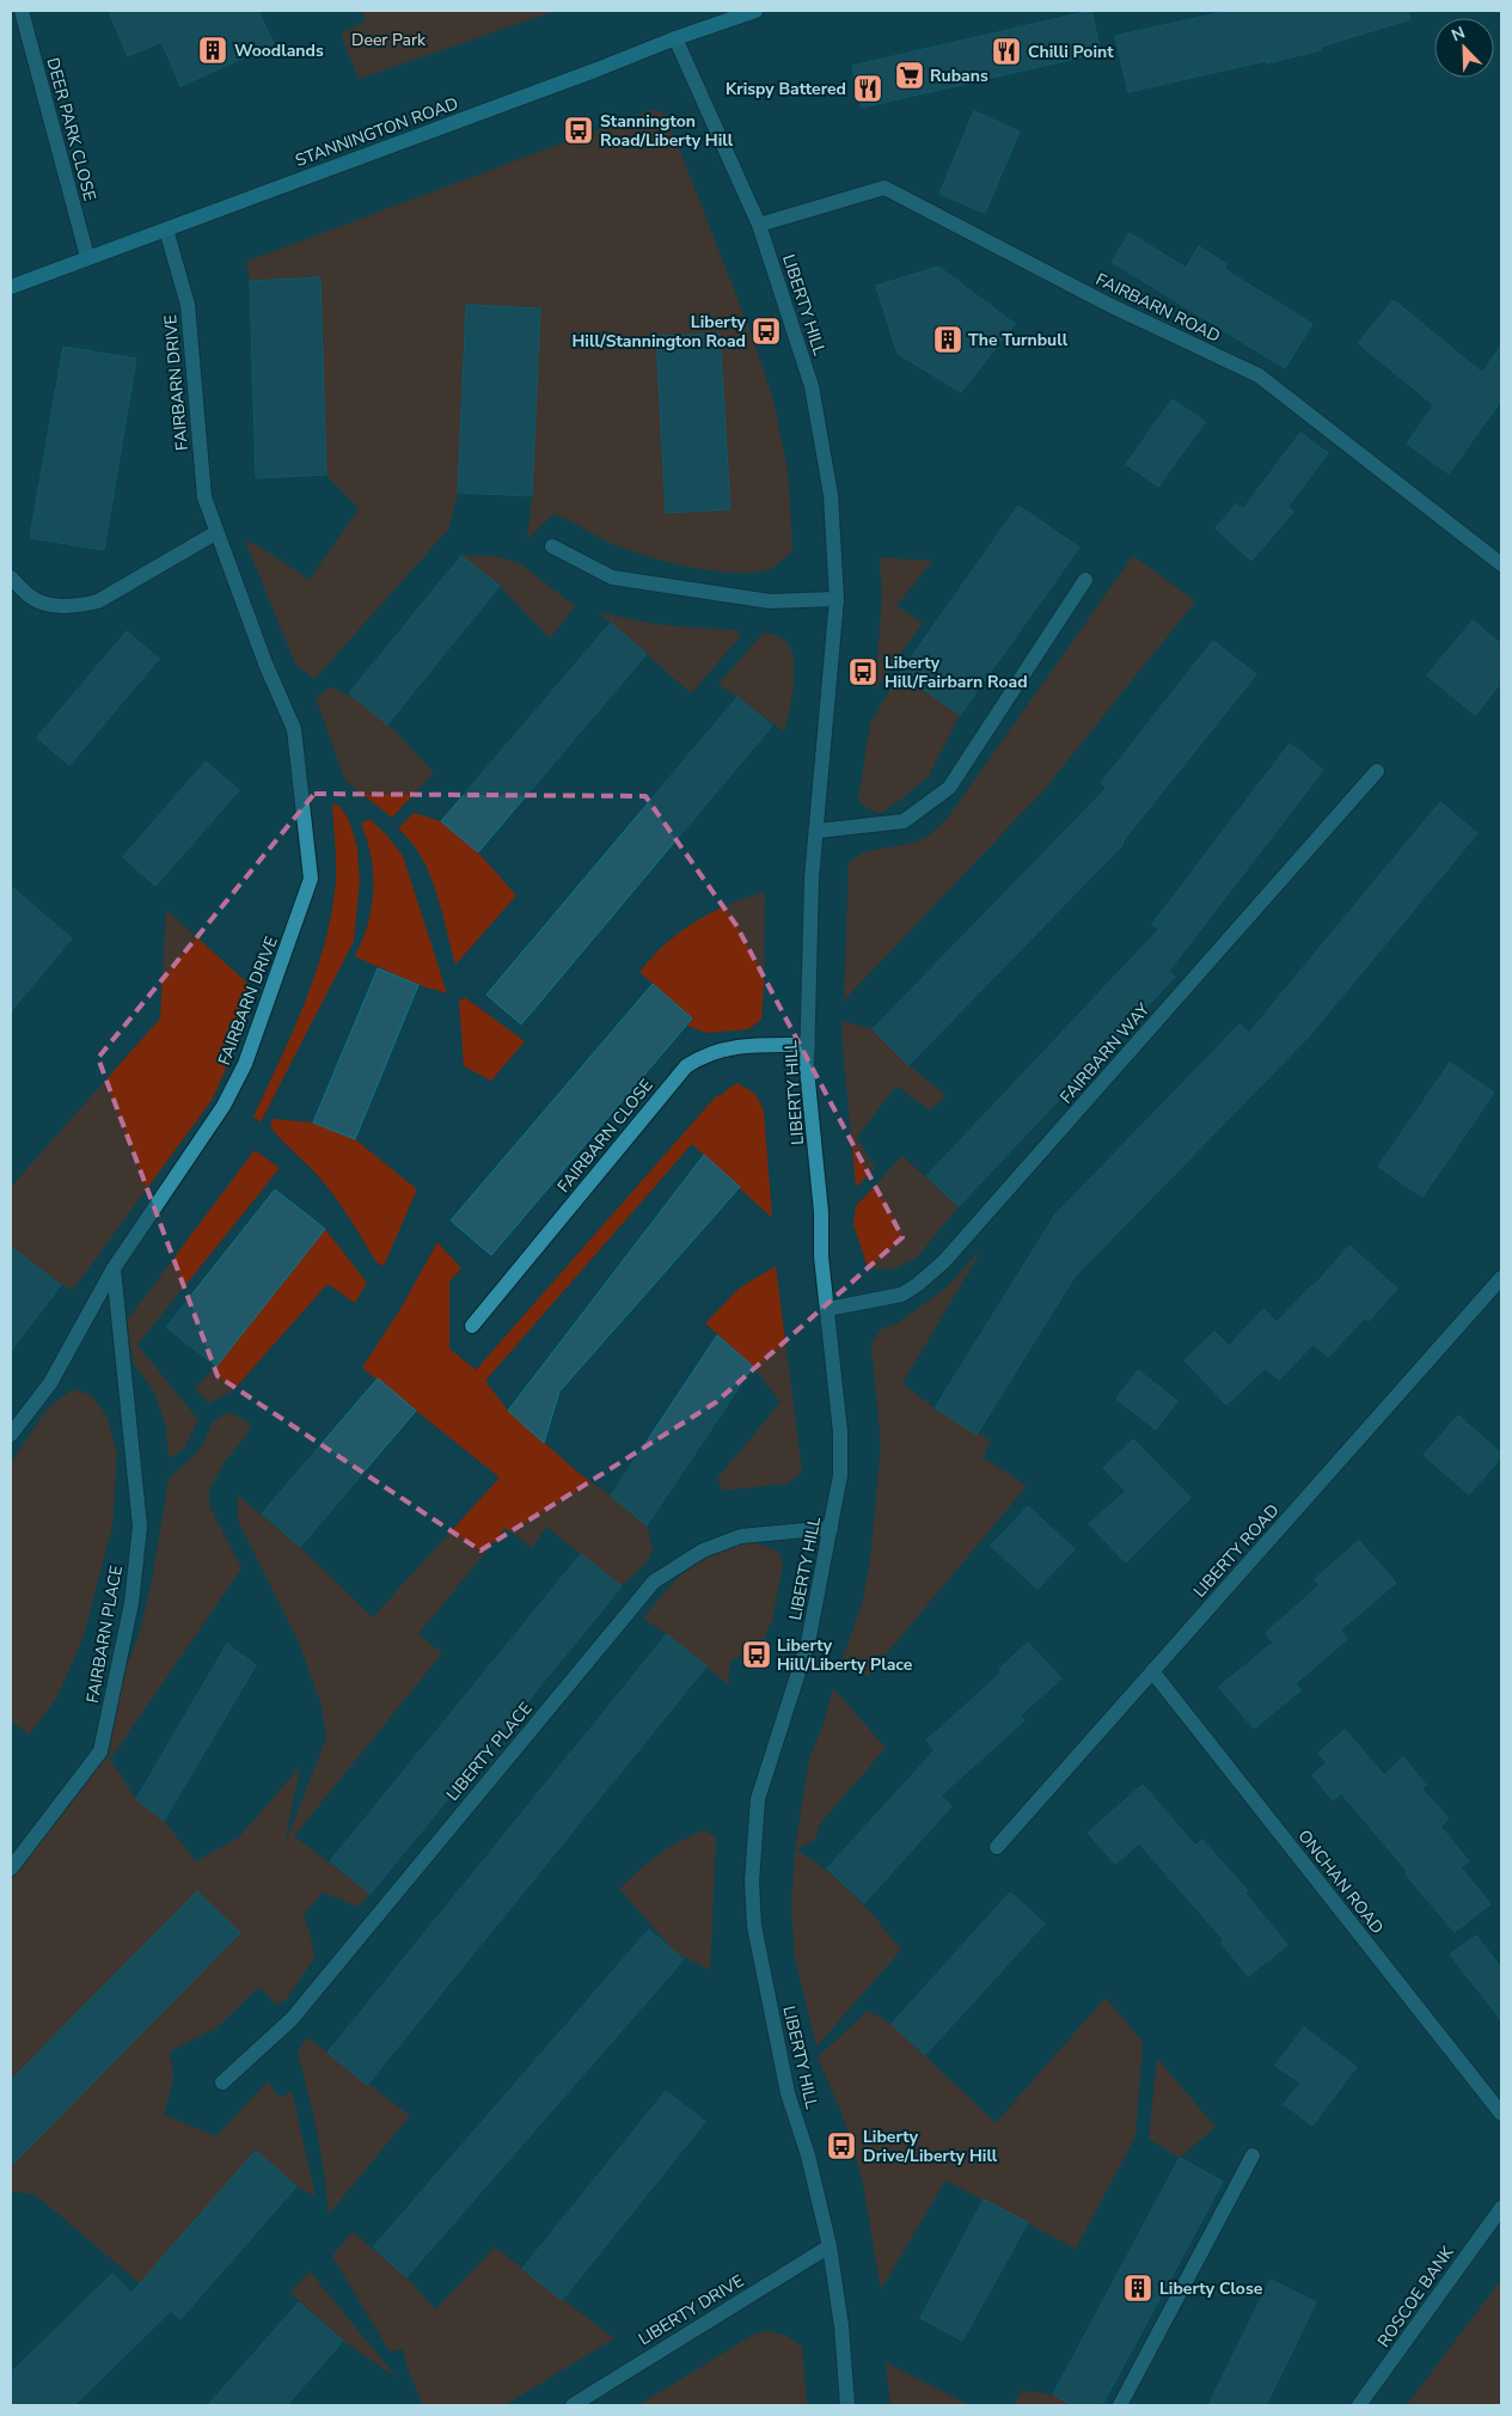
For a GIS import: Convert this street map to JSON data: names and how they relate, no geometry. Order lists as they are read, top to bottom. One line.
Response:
{"streets":{"main road":["STANNINGTON ROAD"],"street":["DEER PARK CLOSE","LIBERTY HILL","FAIRBARN ROAD","FAIRBARN DRIVE","FAIRBARN WAY","FAIRBARN CLOSE","LIBERTY ROAD","FAIRBARN PLACE","LIBERTY PLACE","ONCHAN ROAD","ROSCOE BANK","LIBERTY DRIVE"]},"crossings":[["DEER PARK CLOSE","STANNINGTON ROAD"],["STANNINGTON ROAD","LIBERTY HILL"],["STANNINGTON ROAD","FAIRBARN DRIVE"],["LIBERTY HILL","FAIRBARN ROAD"],["LIBERTY HILL","FAIRBARN WAY"],["LIBERTY HILL","FAIRBARN CLOSE"],["LIBERTY HILL","LIBERTY PLACE"],["LIBERTY HILL","LIBERTY DRIVE"],["FAIRBARN DRIVE","FAIRBARN PLACE"],["LIBERTY ROAD","ONCHAN ROAD"]],"parks":["Deer Park"],"places":{"building":["Woodlands","The Turnbull","Liberty Close"],"restaurant":["Chilli Point","Krispy Battered"],"supermarket":["Rubans"],"bus stop":["Stannington Road/Liberty Hill","Liberty Hill/Stannington Road","Liberty Hill/Fairbarn Road","Liberty Hill/Liberty Place","Liberty Drive/Liberty Hill"]},"north":"top left"}
